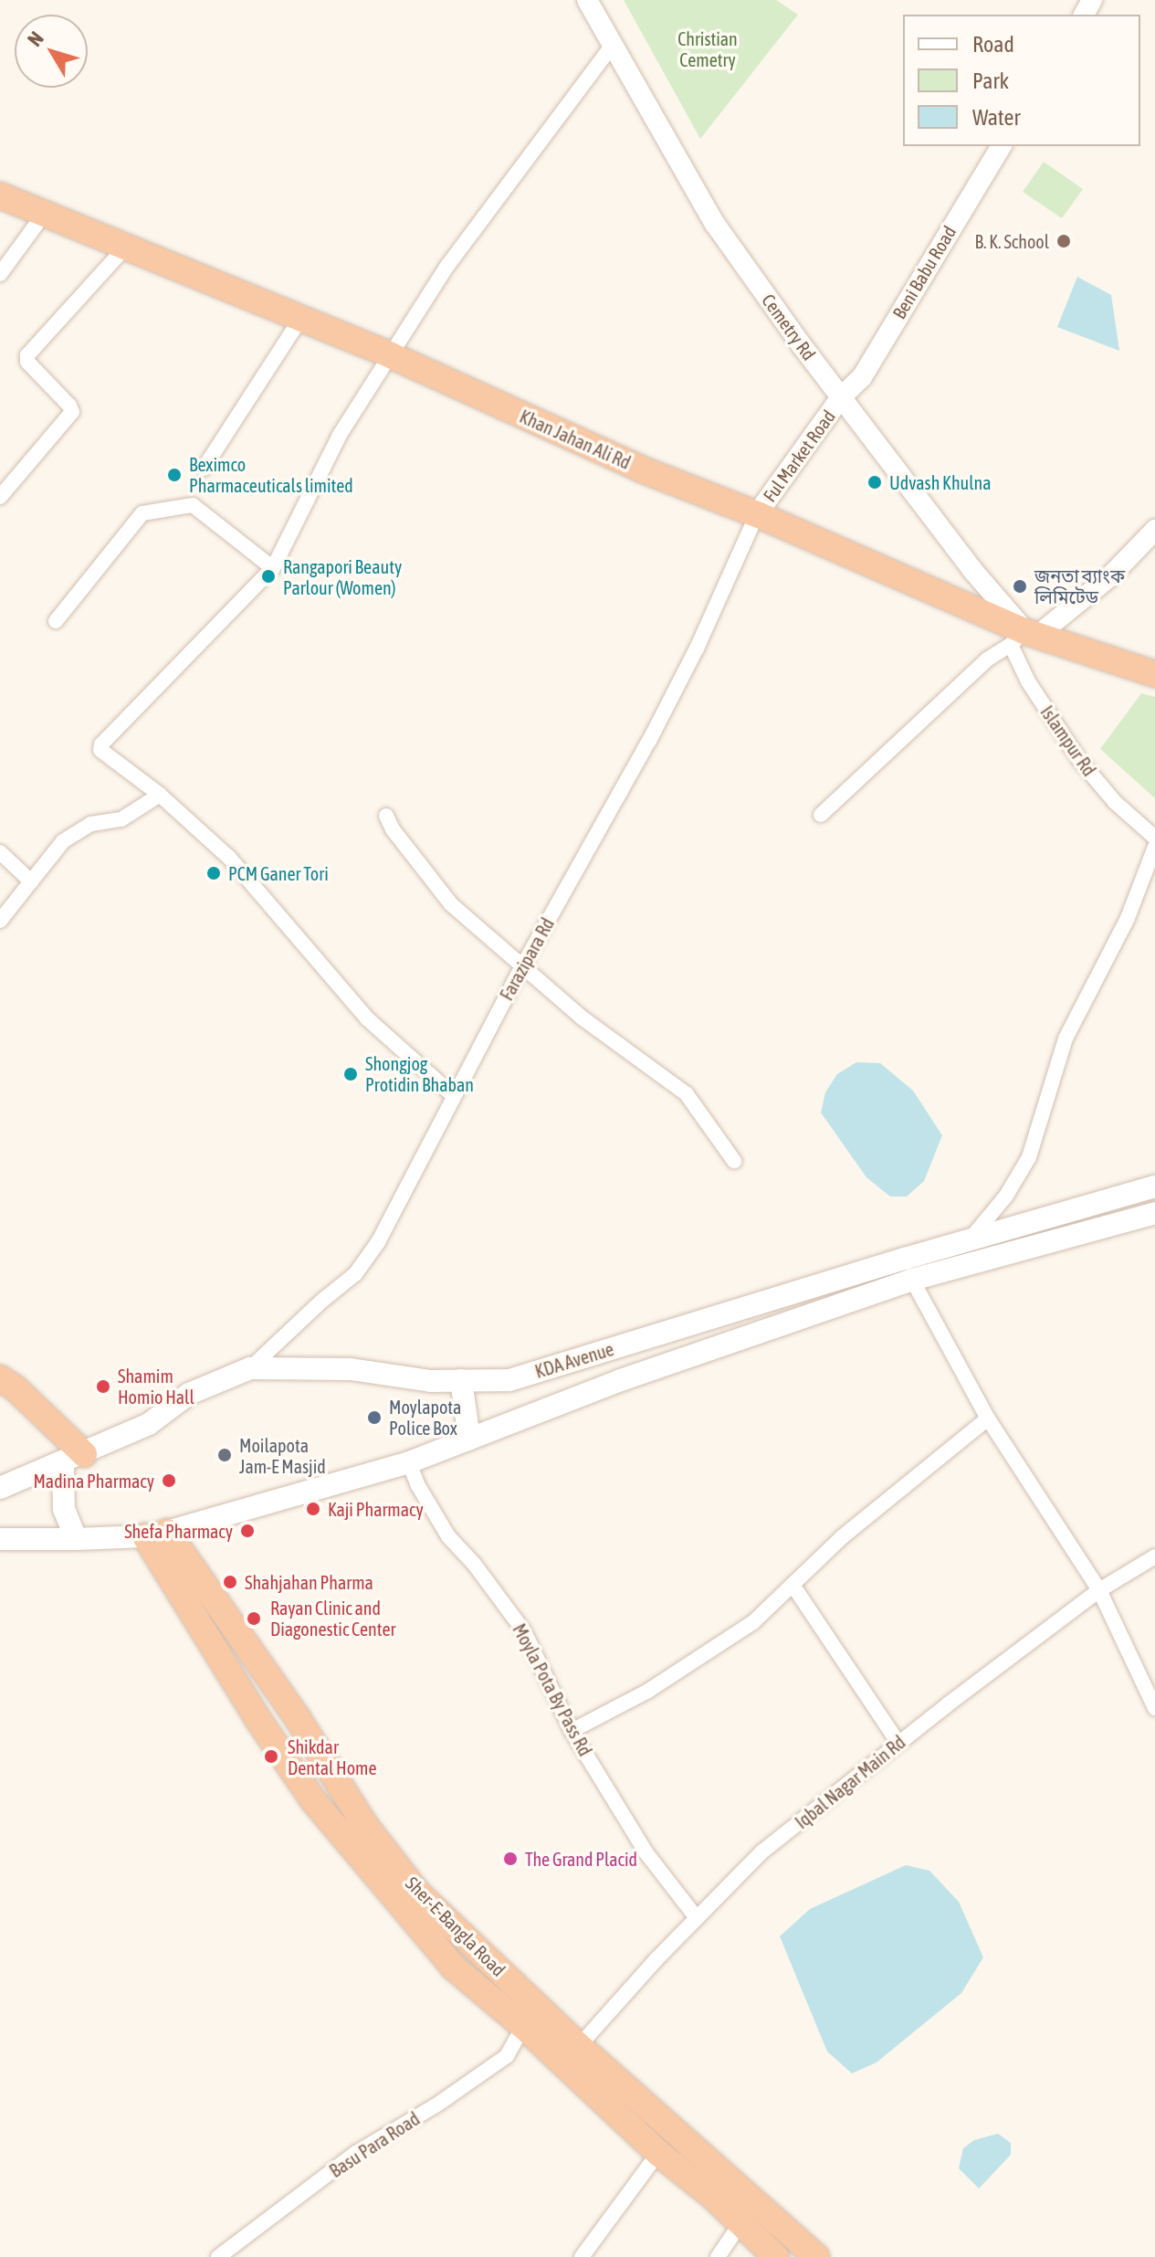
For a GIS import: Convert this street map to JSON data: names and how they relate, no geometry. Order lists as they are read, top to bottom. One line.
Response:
{"streets":{"highway":["Khan Jahan Ali Rd","Sher-E-Bangla Road"],"main road":["KDA Avenue"],"street":["Beni Babu Road","Cemetry Rd","Ful Market Road","Islampur Rd","Farazipara Rd","Moyla Pota By Pass Rd","Iqbal Nagar Main Rd","Basu Para Road"]},"crossings":[["Beni Babu Road","Cemetry Rd"],["Beni Babu Road","Ful Market Road"],["Cemetry Rd","Khan Jahan Ali Rd"],["Cemetry Rd","Ful Market Road"],["Cemetry Rd","Islampur Rd"],["Khan Jahan Ali Rd","Ful Market Road"],["Khan Jahan Ali Rd","Islampur Rd"],["Khan Jahan Ali Rd","Farazipara Rd"],["Ful Market Road","Farazipara Rd"],["Farazipara Rd","KDA Avenue"],["KDA Avenue","Moyla Pota By Pass Rd"],["KDA Avenue","Sher-E-Bangla Road"],["Moyla Pota By Pass Rd","Iqbal Nagar Main Rd"],["Iqbal Nagar Main Rd","Sher-E-Bangla Road"],["Sher-E-Bangla Road","Basu Para Road"]],"parks":["Christian Cemetry"],"places":["B. K. School","Beximco Pharmaceuticals limited","Udvash Khulna","Rangapori Beauty Parlour (Women)","জনতা ব্যাংক লিমিটেড","PCM Ganer Tori","Shongjog Protidin Bhaban","Shamim Homio Hall","Moylapota Police Box","Moilapota Jam-E Masjid","Madina Pharmacy","Kaji Pharmacy","Shefa Pharmacy","Shahjahan Pharma","Rayan Clinic and Diagonestic Center","Shikdar Dental Home","The Grand Placid"],"legend":["Road","Park","Water"],"north":"top left"}
